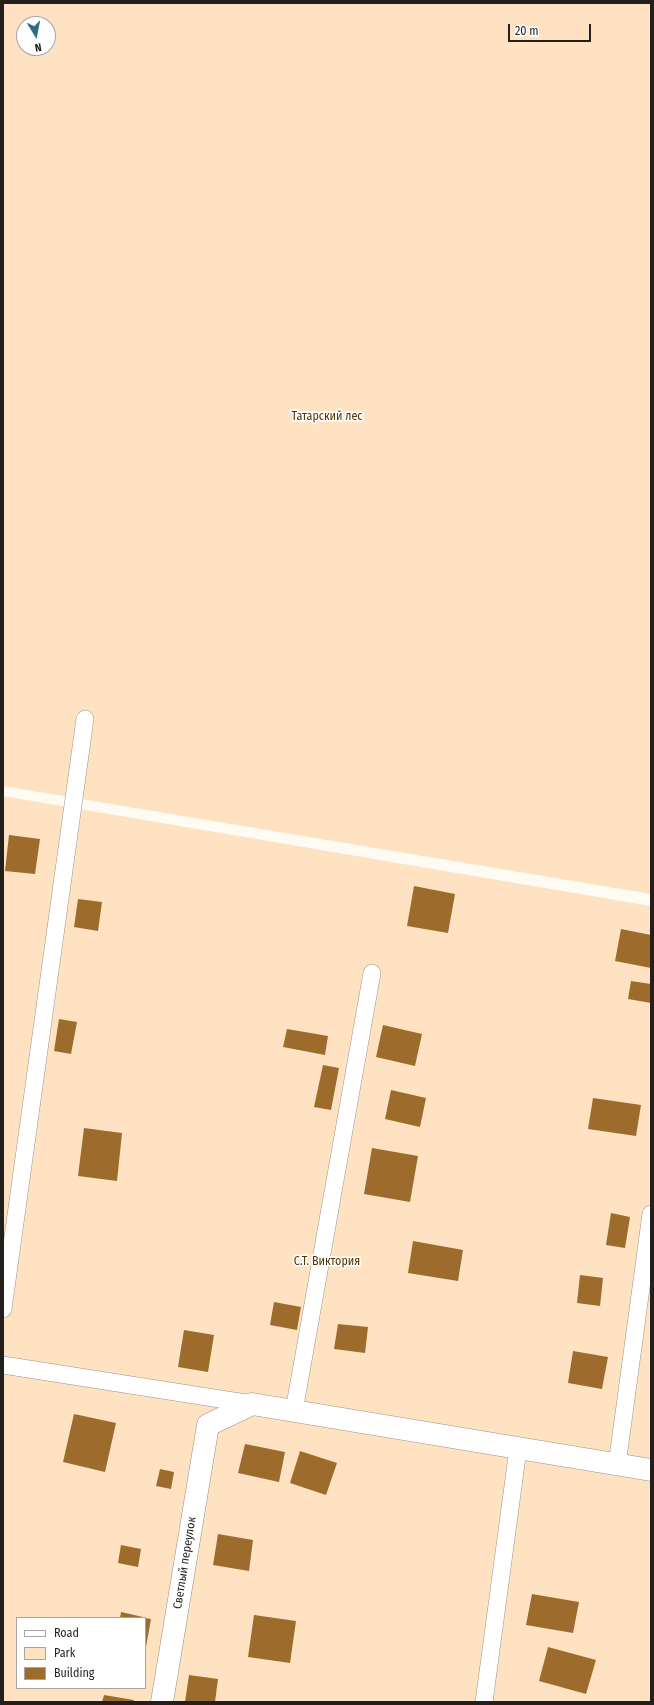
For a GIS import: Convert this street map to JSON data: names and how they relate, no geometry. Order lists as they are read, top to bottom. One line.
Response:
{"streets":{"street":["Светлый переулок"]},"parks":["Татарский лес","С.Т. Виктория"],"legend":["Road","Park","Building"],"scale_bar":"20 m","north":"bottom"}
